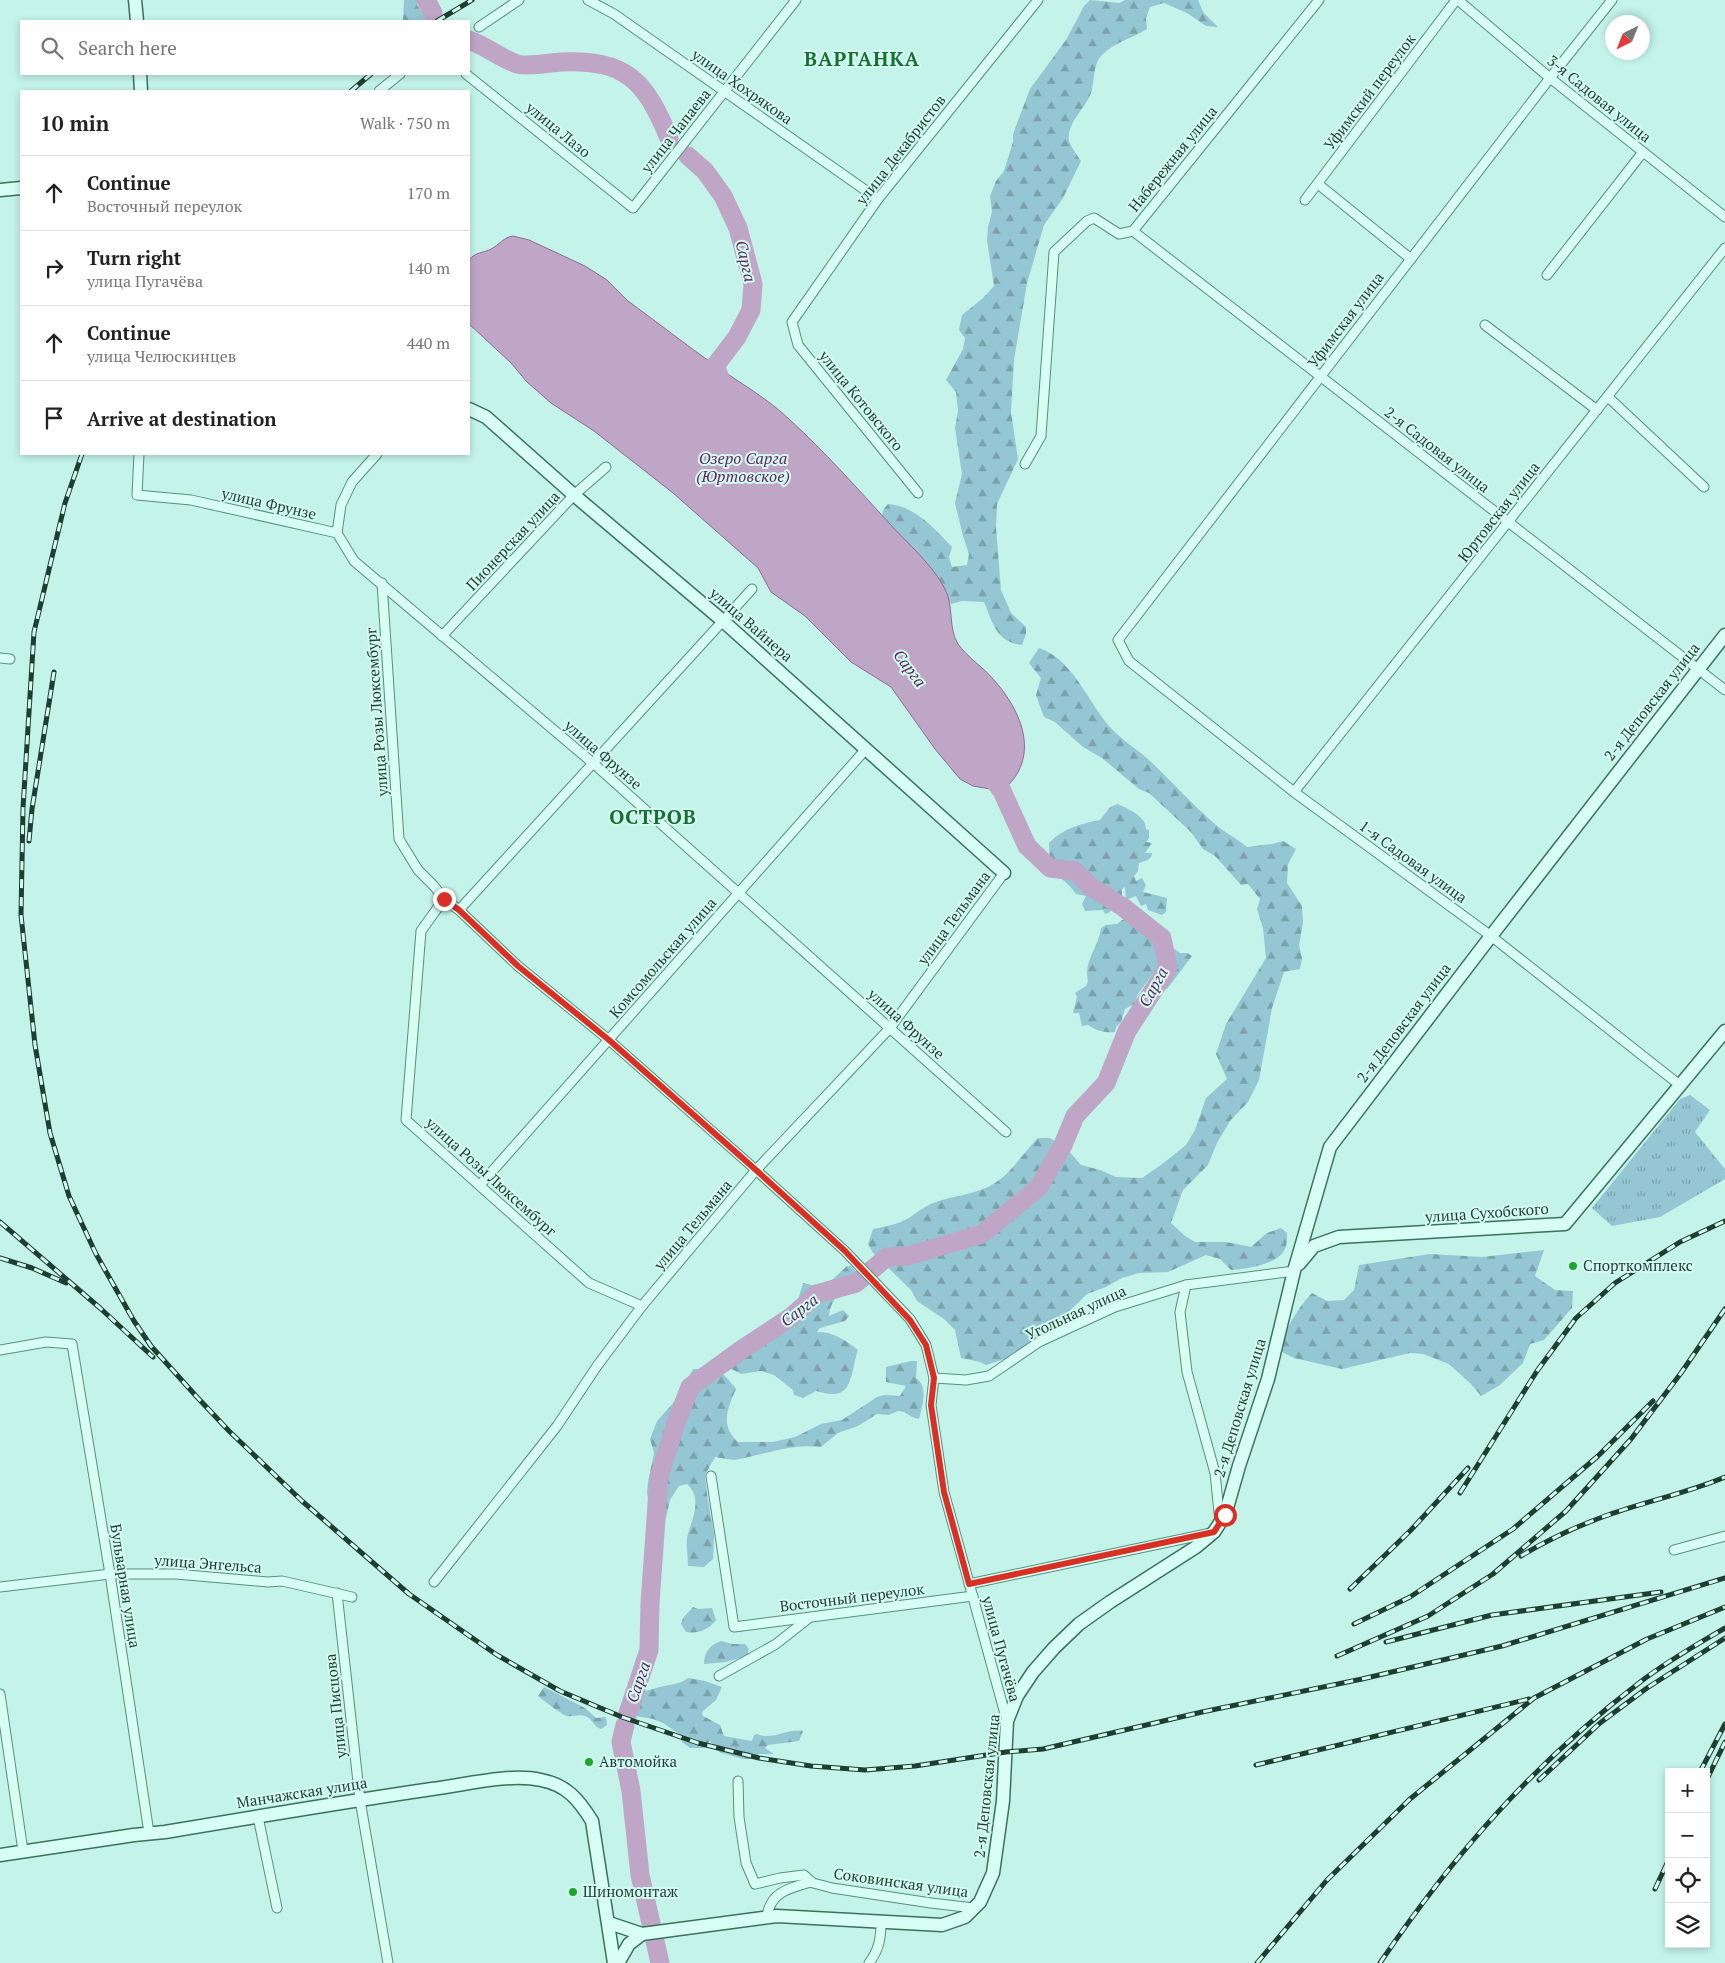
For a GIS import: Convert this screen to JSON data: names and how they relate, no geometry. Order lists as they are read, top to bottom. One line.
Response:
{"streets":{"street":["улица Хохрякова","Уфимский переулок","3-я Садовая улица","улица Лазо","улица Чапаева","улица Декабристов","Набережная улица","Уфимская улица","улица Котовского","2-я Садовая улица","улица Фрунзе","Юртовская улица","Пионерская улица","улица Вайнера","2-я Деповская улица","улица Розы Люксембург","1-я Садовая улица","улица Тельмана","Комсомольская улица","улица Сухобского","Угольная улица","улица Энгельса","Бульварная улица","Восточный переулок","улица Пугачёва","улица Писцова","Манчажская улица","Соковинская улица"]},"crossings":[["улица Хохрякова","улица Чапаева"],["улица Хохрякова","улица Декабристов"],["Уфимский переулок","3-я Садовая улица"],["3-я Садовая улица","Уфимская улица"],["улица Лазо","улица Чапаева"],["улица Декабристов","улица Котовского"],["Набережная улица","2-я Садовая улица"],["Уфимская улица","2-я Садовая улица"],["Уфимская улица","1-я Садовая улица"],["2-я Садовая улица","Юртовская улица"],["2-я Садовая улица","2-я Деповская улица"],["улица Фрунзе","Пионерская улица"],["улица Фрунзе","улица Розы Люксембург"],["улица Фрунзе","улица Тельмана"],["улица Фрунзе","Комсомольская улица"],["Юртовская улица","1-я Садовая улица"],["Пионерская улица","улица Вайнера"],["улица Вайнера","улица Тельмана"],["улица Вайнера","Комсомольская улица"],["2-я Деповская улица","1-я Садовая улица"],["2-я Деповская улица","улица Сухобского"],["2-я Деповская улица","Угольная улица"],["2-я Деповская улица","улица Пугачёва"],["2-я Деповская улица","Соковинская улица"],["улица Розы Люксембург","улица Тельмана"],["улица Розы Люксембург","Комсомольская улица"],["улица Розы Люксембург","улица Пугачёва"],["1-я Садовая улица","улица Сухобского"],["улица Тельмана","улица Пугачёва"],["Комсомольская улица","улица Пугачёва"],["улица Сухобского","Угольная улица"],["Угольная улица","улица Пугачёва"],["улица Энгельса","Бульварная улица"],["улица Энгельса","улица Писцова"],["Бульварная улица","Манчажская улица"],["Восточный переулок","улица Пугачёва"],["улица Писцова","Манчажская улица"]],"districts":["ВАРГАНКА","ОСТРОВ"],"water":["Сарга","Озеро Сарга (Юртовское)"],"places":["Спорткомплекс","Автомойка","Шиномонтаж"],"north":"bottom left","page":{"search":"Search here","heading":["10 min","Walk · 750 m"],"list":[["Continue","Восточный переулок","170 m"],["Turn right","улица Пугачёва","140 m"],["Continue","улица Челюскинцев","440 m"],"Arrive at destination"],"map_buttons":["+","−"]}}
